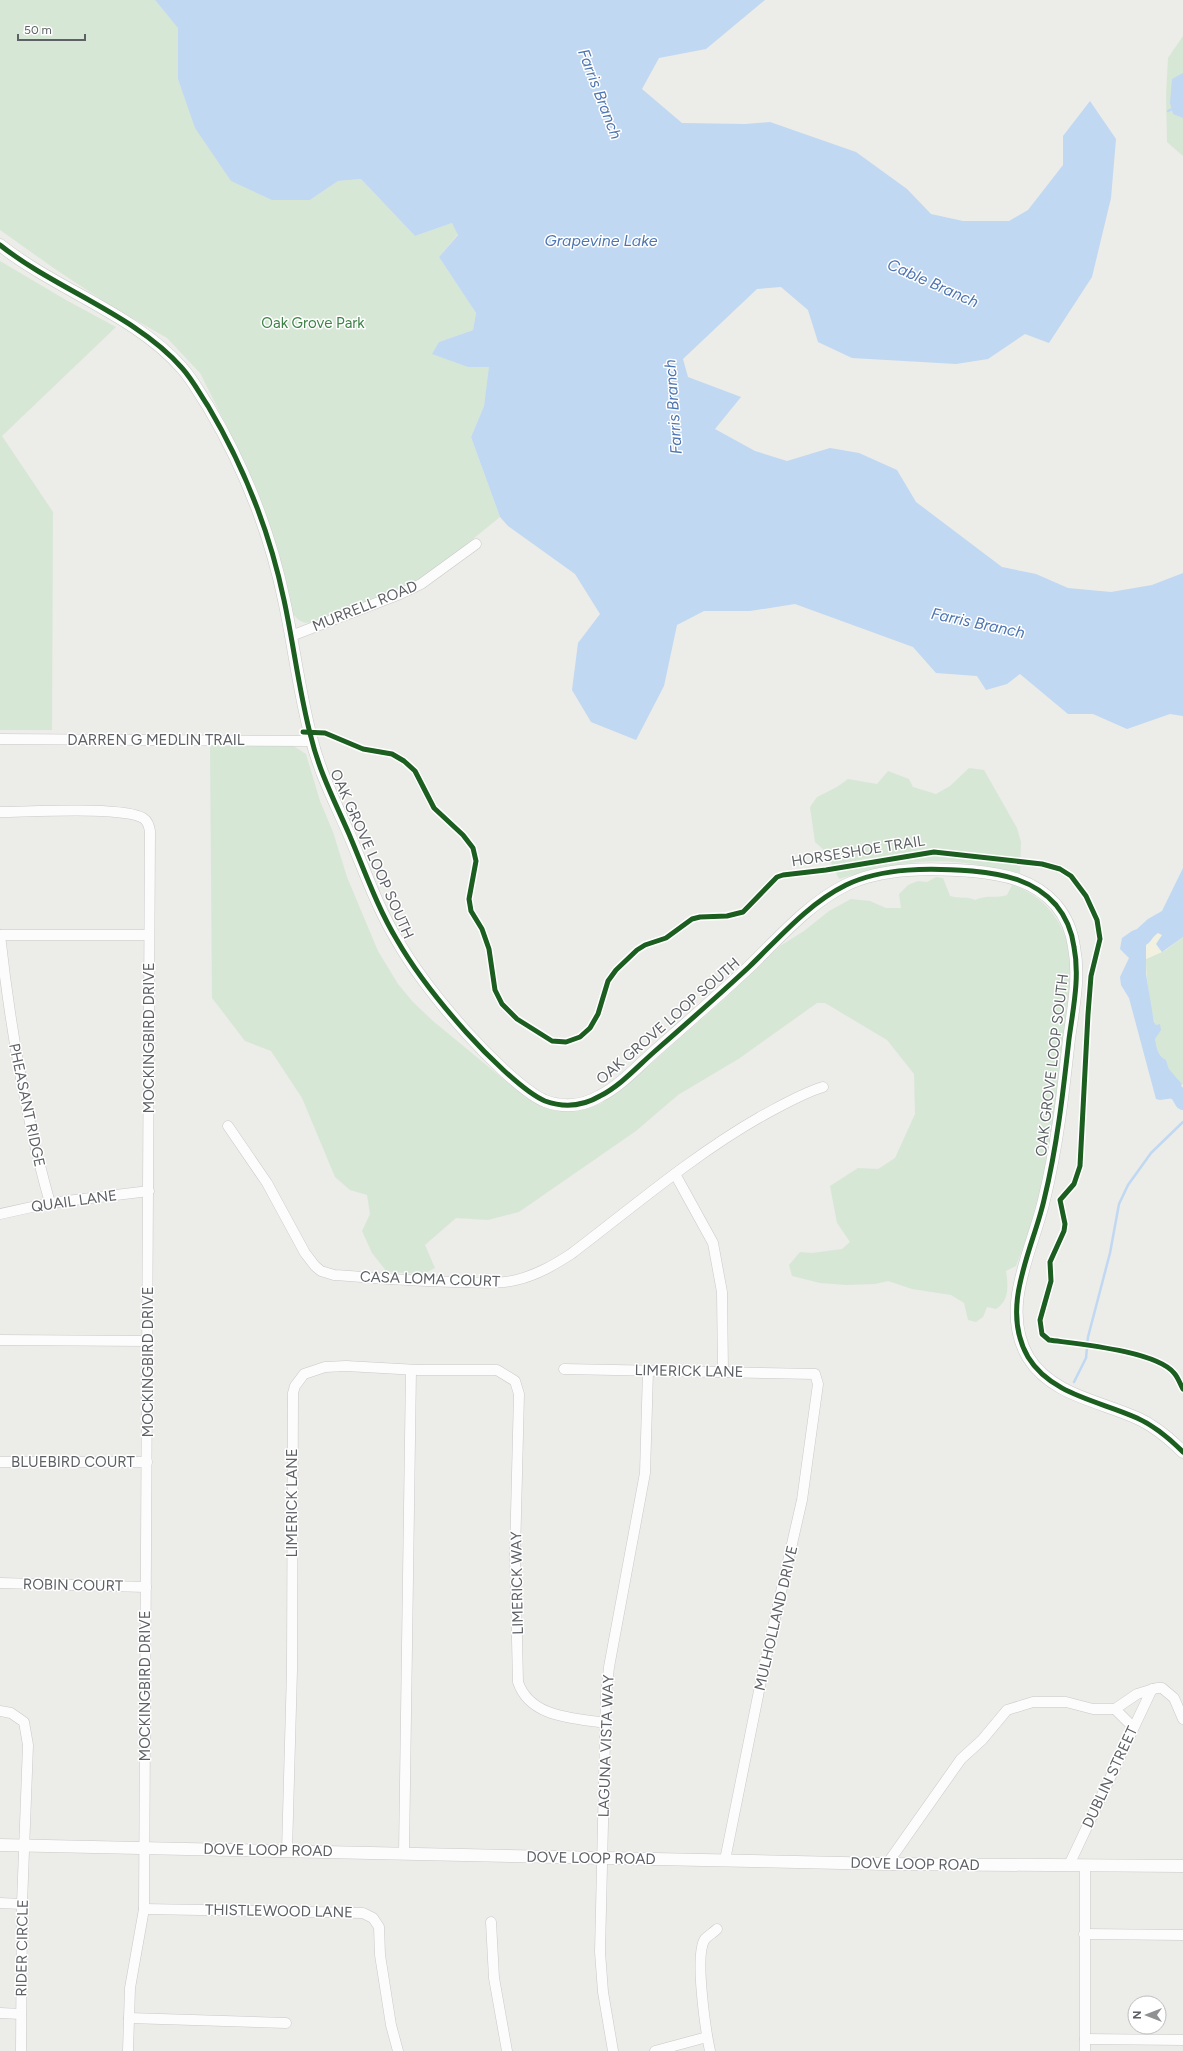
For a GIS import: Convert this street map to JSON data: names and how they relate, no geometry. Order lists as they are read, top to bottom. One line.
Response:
{"streets":{"street":["MURRELL ROAD","DARREN G MEDLIN TRAIL","OAK GROVE LOOP SOUTH","MOCKINGBIRD DRIVE","PHEASANT RIDGE","QUAIL LANE","CASA LOMA COURT","LIMERICK LANE","BLUEBIRD COURT","LIMERICK WAY","ROBIN COURT","MULHOLLAND DRIVE","LAGUNA VISTA WAY","DUBLIN STREET","DOVE LOOP ROAD","THISTLEWOOD LANE","RIDER CIRCLE"],"cycle path":["HORSESHOE TRAIL"]},"crossings":[["MURRELL ROAD","OAK GROVE LOOP SOUTH"],["DARREN G MEDLIN TRAIL","OAK GROVE LOOP SOUTH"],["MOCKINGBIRD DRIVE","QUAIL LANE"],["MOCKINGBIRD DRIVE","BLUEBIRD COURT"],["MOCKINGBIRD DRIVE","ROBIN COURT"],["MOCKINGBIRD DRIVE","DOVE LOOP ROAD"],["MOCKINGBIRD DRIVE","THISTLEWOOD LANE"],["PHEASANT RIDGE","QUAIL LANE"],["LIMERICK LANE","LIMERICK WAY"],["LIMERICK LANE","MULHOLLAND DRIVE"],["LIMERICK LANE","LAGUNA VISTA WAY"],["LIMERICK LANE","DOVE LOOP ROAD"],["LIMERICK WAY","LAGUNA VISTA WAY"],["MULHOLLAND DRIVE","DOVE LOOP ROAD"],["LAGUNA VISTA WAY","DOVE LOOP ROAD"],["DUBLIN STREET","DOVE LOOP ROAD"],["DOVE LOOP ROAD","RIDER CIRCLE"]],"water":["Farris Branch","Grapevine Lake","Cable Branch"],"parks":["Oak Grove Park"],"scale_bar":"50 m","north":"left"}
